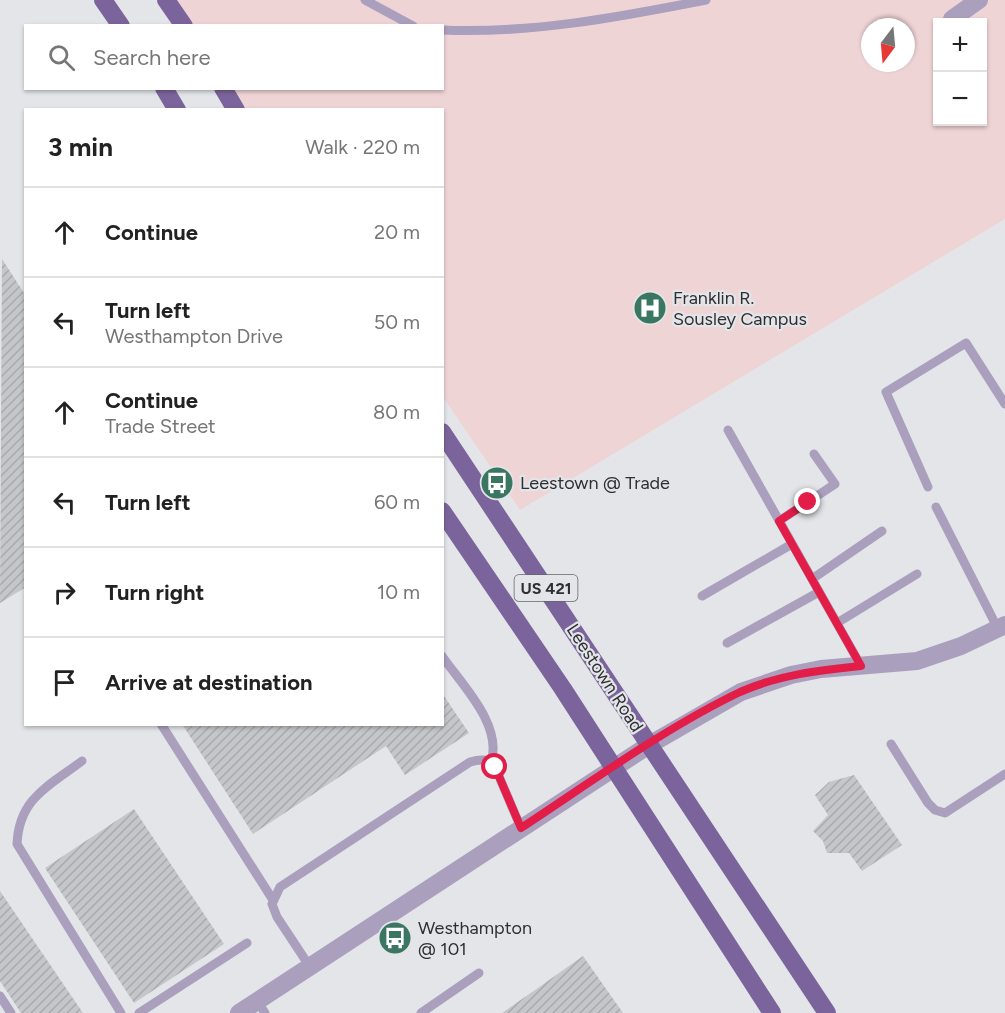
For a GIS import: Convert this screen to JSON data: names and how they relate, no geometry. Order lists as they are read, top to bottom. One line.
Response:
{"streets":{"main road":["US 421","Leestown Road"]},"places":{"hospital":["Franklin R. Sousley Campus"],"bus stop":["Leestown @ Trade","Westhampton @ 101"]},"north":"bottom","page":{"map_buttons":["+","−"],"search":"Search here","heading":["3 min","Walk · 220 m"],"list":[["Continue","20 m"],["Turn left","Westhampton Drive","50 m"],["Continue","Trade Street","80 m"],["Turn left","60 m"],["Turn right","10 m"],"Arrive at destination"]}}
